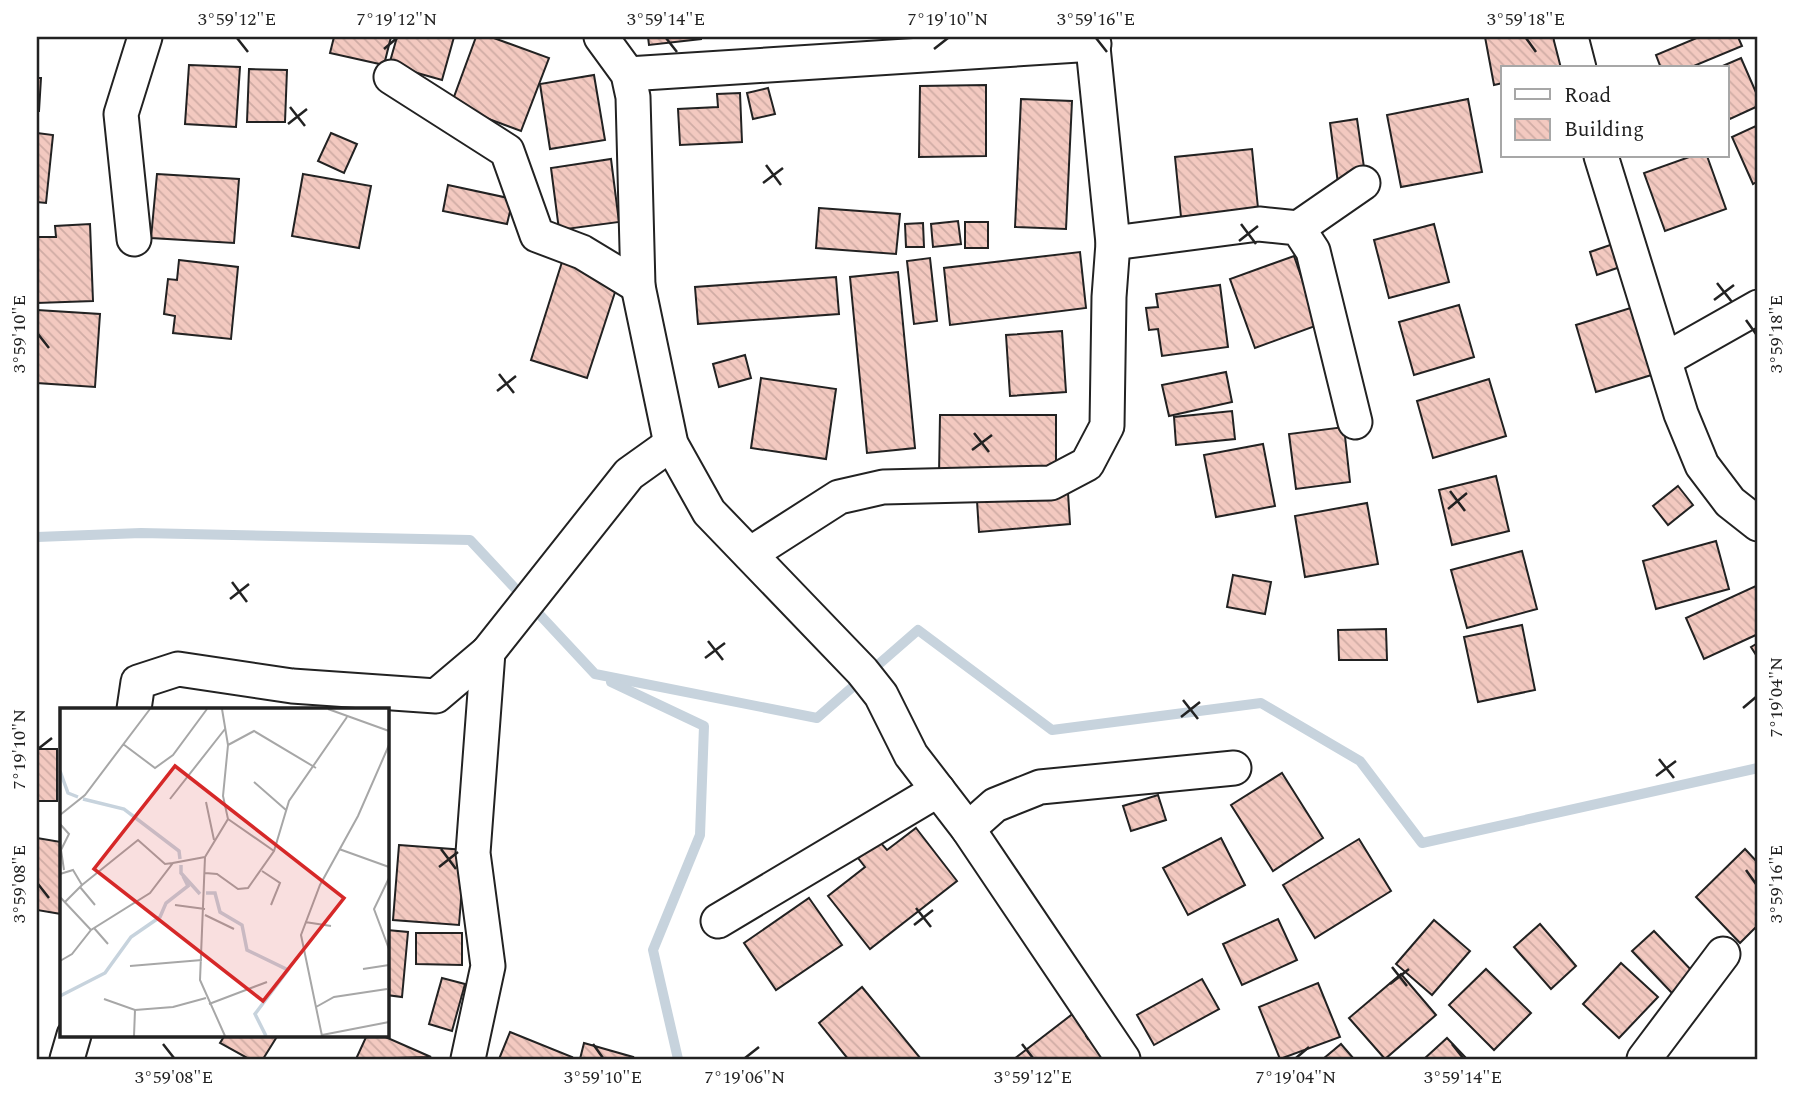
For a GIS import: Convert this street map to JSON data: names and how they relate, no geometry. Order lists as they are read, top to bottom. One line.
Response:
{"legend":["Road","Building"],"coordinates":["3°59'12\"E","7°19'12\"N","3°59'14\"E","7°19'10\"N","3°59'16\"E","3°59'18\"E","3°59'10\"E","7°19'04\"N","3°59'08\"E","7°19'06\"N"]}
